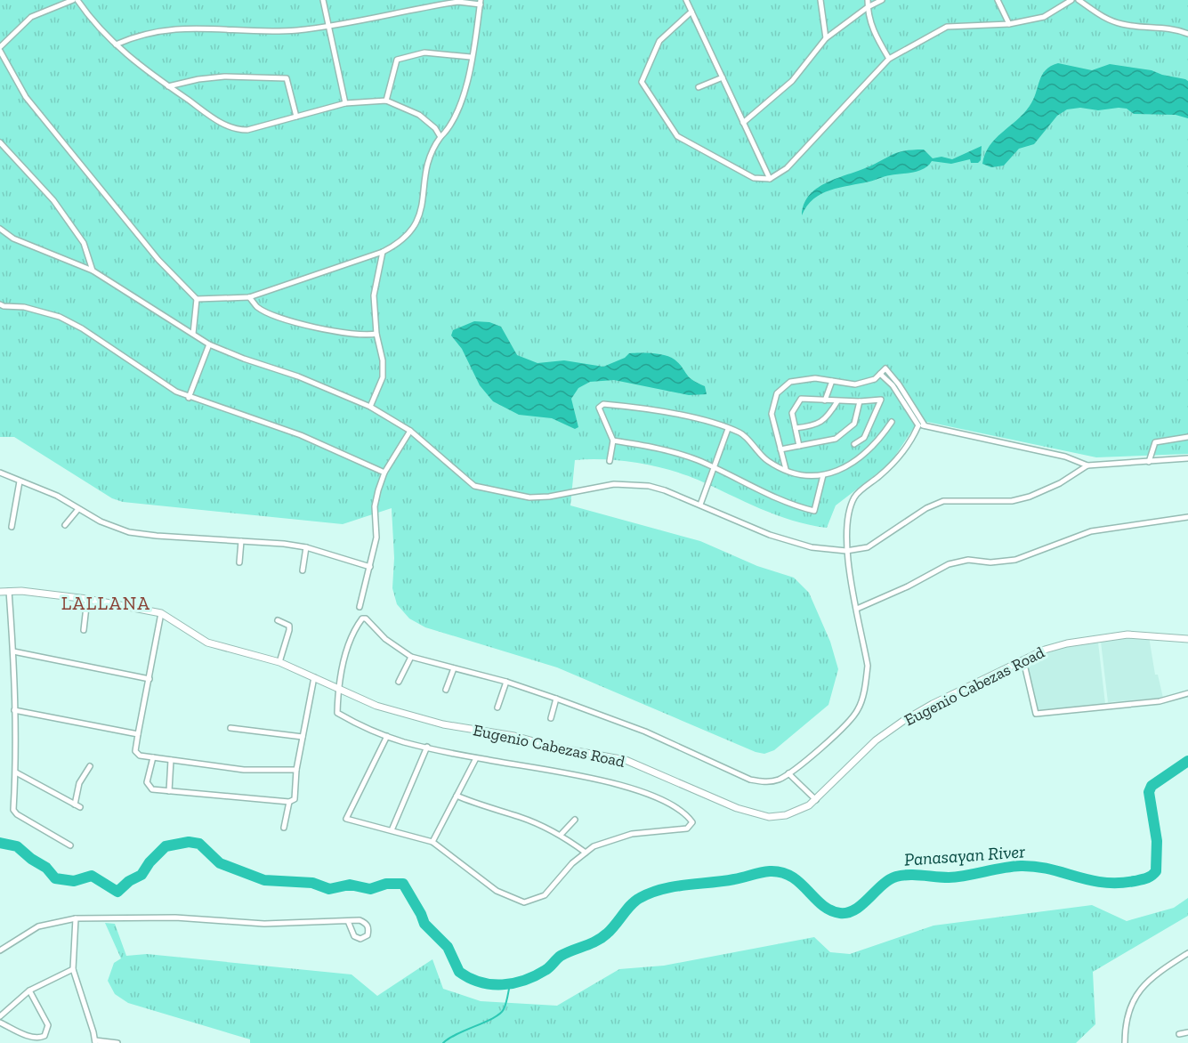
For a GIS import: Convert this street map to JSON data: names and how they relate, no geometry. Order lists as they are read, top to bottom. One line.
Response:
{"streets":{"street":["Eugenio Cabezas Road"]},"districts":["LALLANA"],"water":["Panasayan River"]}
